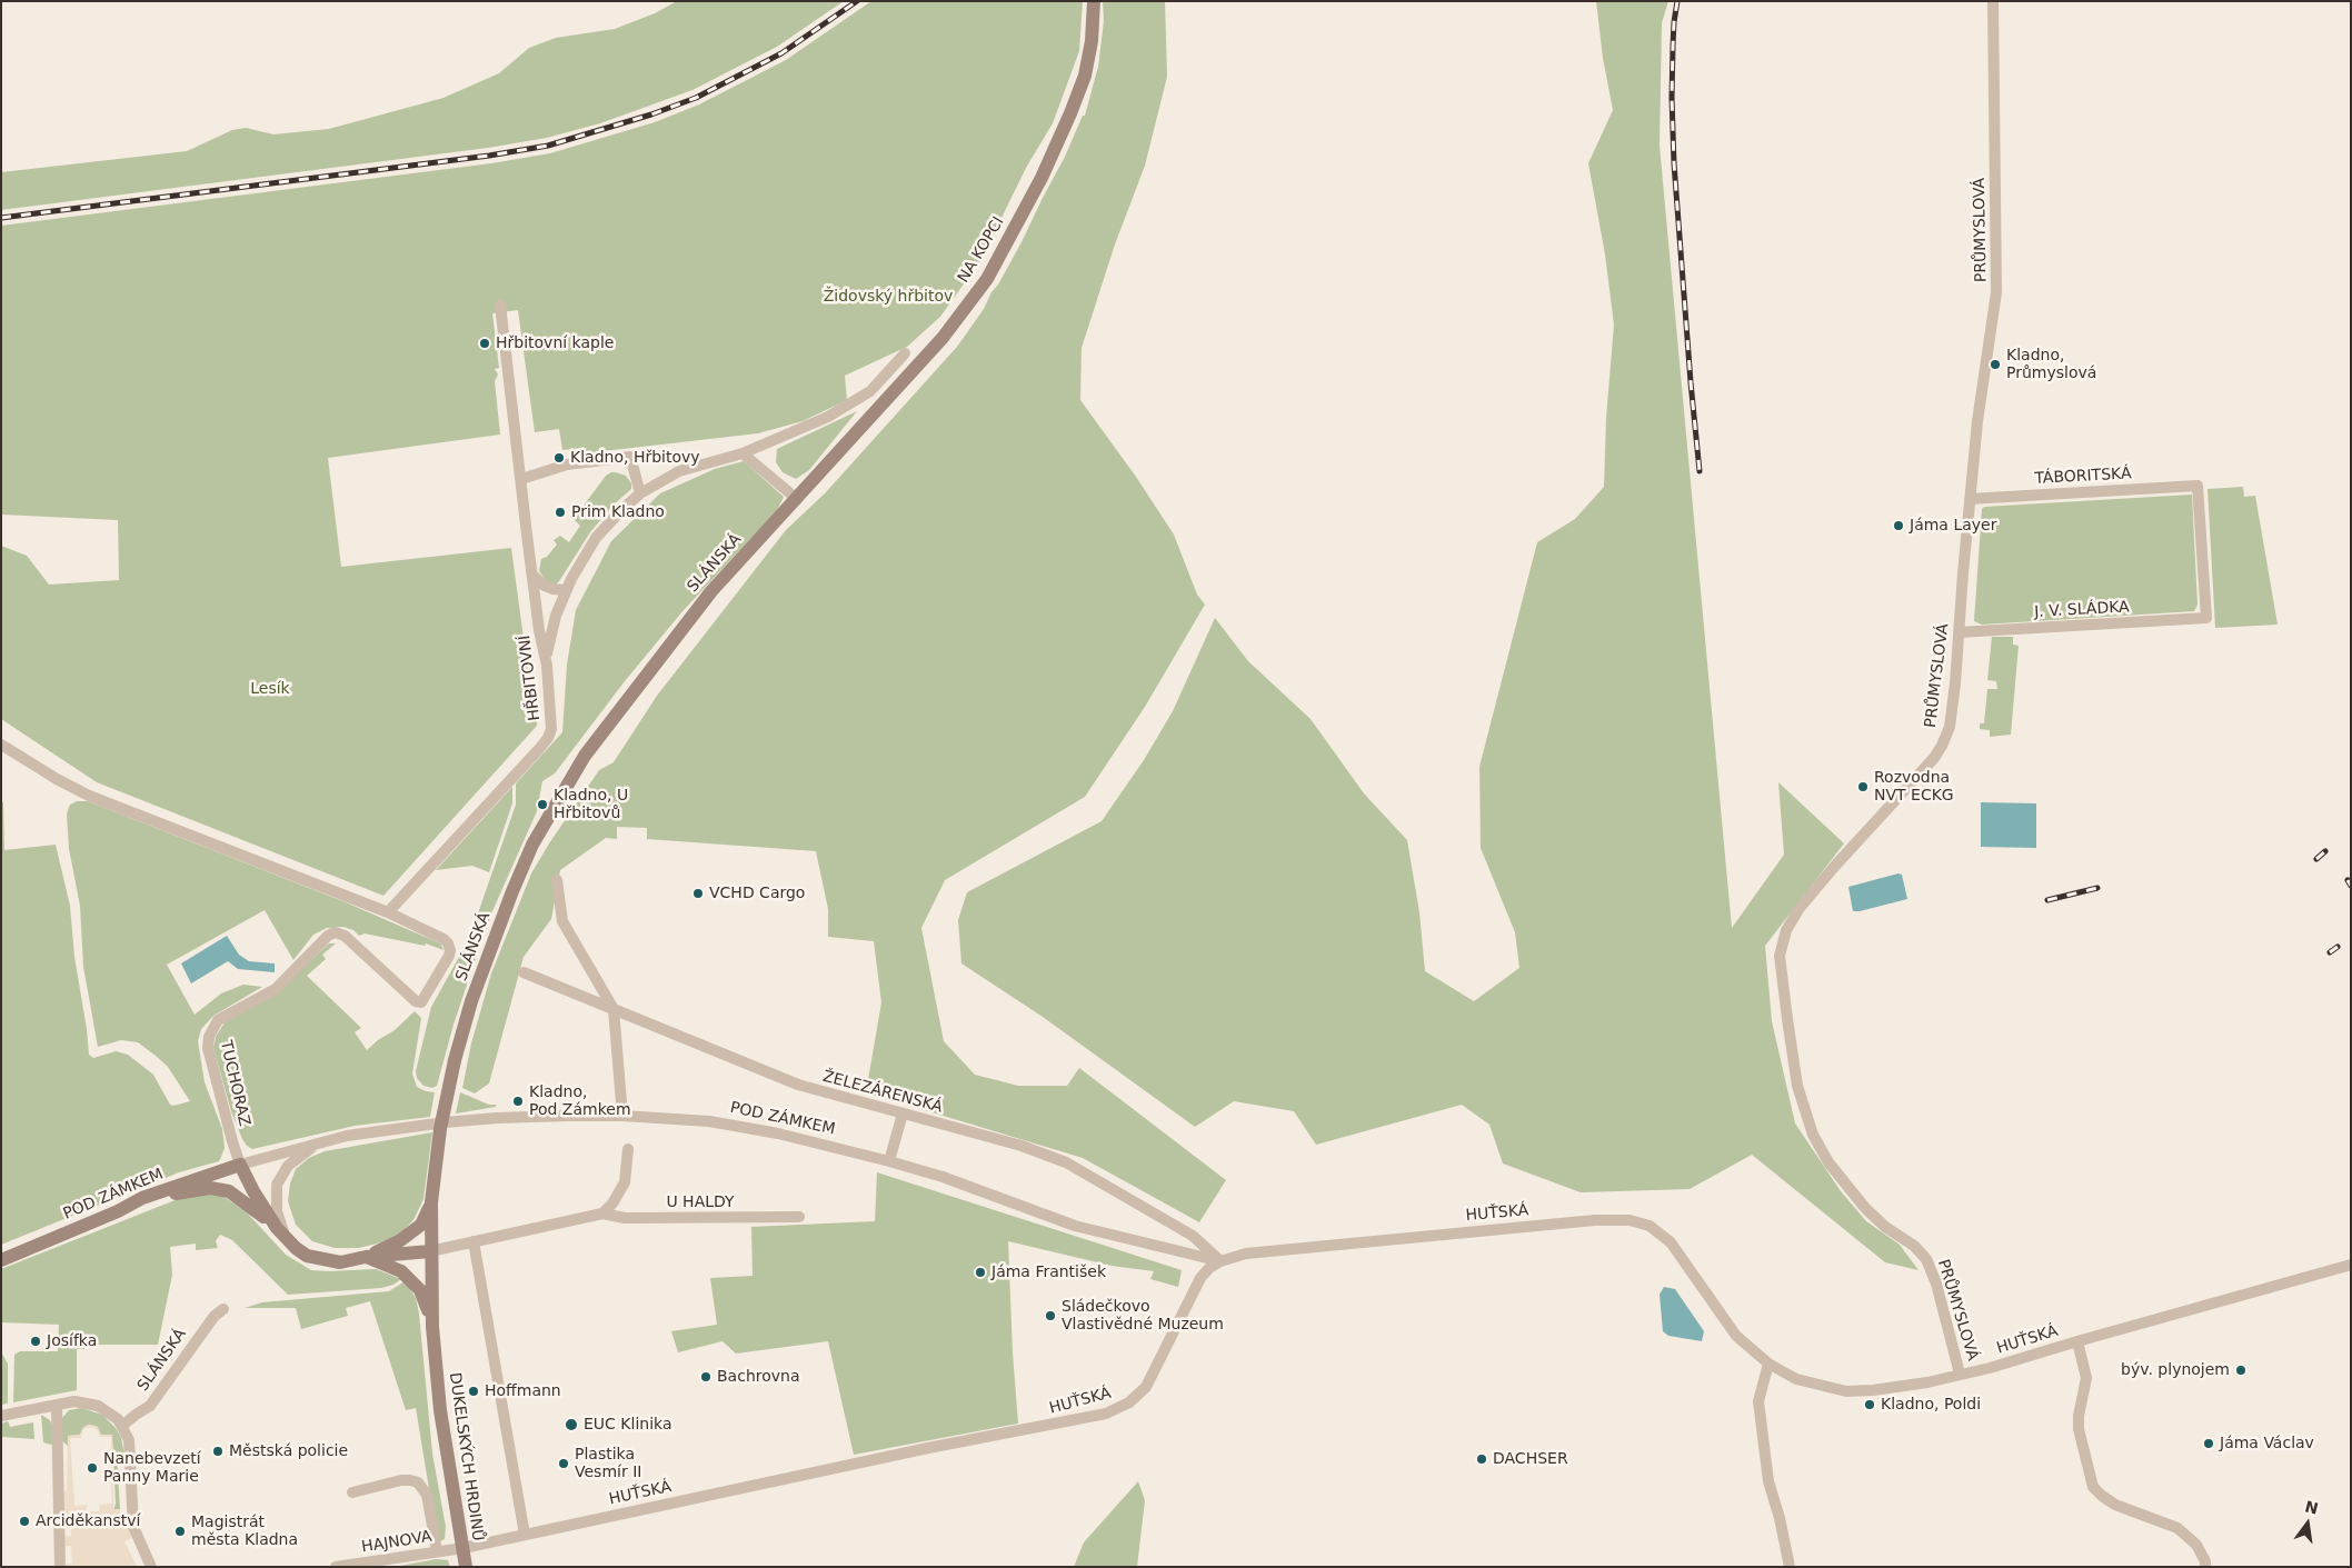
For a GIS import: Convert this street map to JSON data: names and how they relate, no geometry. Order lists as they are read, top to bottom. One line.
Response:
{"streets":{"main road":["NA KOPCI","SLÁNSKÁ","POD ZÁMKEM","DUKELSKÝCH HRDINŮ"],"street":["PRŮMYSLOVÁ","TÁBORITSKÁ","J. V. SLÁDKA","HŘBITOVNÍ","TUCHORAZ","ŽELEZÁRENSKÁ","U HALDY","HUŤSKÁ","HAJNOVA"]},"crossings":[["PRŮMYSLOVÁ","TÁBORITSKÁ"],["PRŮMYSLOVÁ","J. V. SLÁDKA"],["PRŮMYSLOVÁ","HUŤSKÁ"],["NA KOPCI","SLÁNSKÁ"],["TÁBORITSKÁ","J. V. SLÁDKA"],["SLÁNSKÁ","DUKELSKÝCH HRDINŮ"],["HŘBITOVNÍ","TUCHORAZ"],["TUCHORAZ","POD ZÁMKEM"],["ŽELEZÁRENSKÁ","POD ZÁMKEM"],["ŽELEZÁRENSKÁ","HUŤSKÁ"],["POD ZÁMKEM","HUŤSKÁ"],["HUŤSKÁ","DUKELSKÝCH HRDINŮ"],["HUŤSKÁ","HAJNOVA"],["DUKELSKÝCH HRDINŮ","HAJNOVA"]],"parks":["Židovský hřbitov","Lesík"],"places":["Hřbitovní kaple","Kladno, Průmyslová","Kladno, Hřbitovy","Prim Kladno","Jáma Layer","Rozvodna NVT ECKG","Kladno, U Hřbitovů","VCHD Cargo","Kladno, Pod Zámkem","Jáma František","Sládečkovo Vlastivědné Muzeum","Josífka","býv. plynojem","Bachrovna","Hoffmann","Kladno, Poldi","EUC Klinika","Jáma Václav","Městská policie","DACHSER","Plastika Vesmír II","Nanebevzetí Panny Marie","Arciděkanství","Magistrát města Kladna"],"north":"top"}
